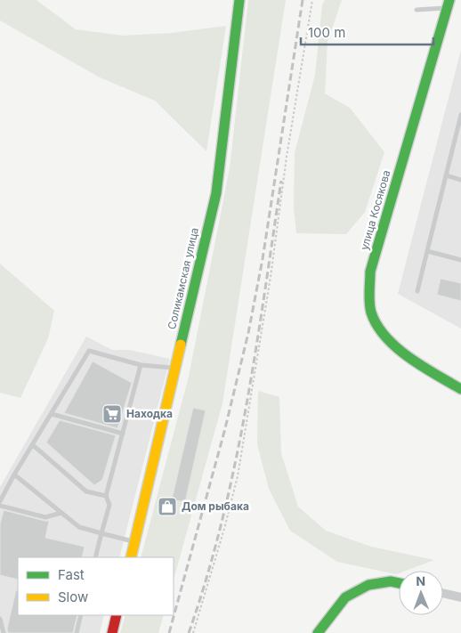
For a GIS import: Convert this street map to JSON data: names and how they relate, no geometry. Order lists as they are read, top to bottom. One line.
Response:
{"streets":{"main road":["улица Косякова","Соликамская улица"]},"places":{"supermarket":["Находка"],"shop":["Дом рыбака"]},"legend":["Fast","Slow"],"scale_bar":"100 m","north":"top"}
